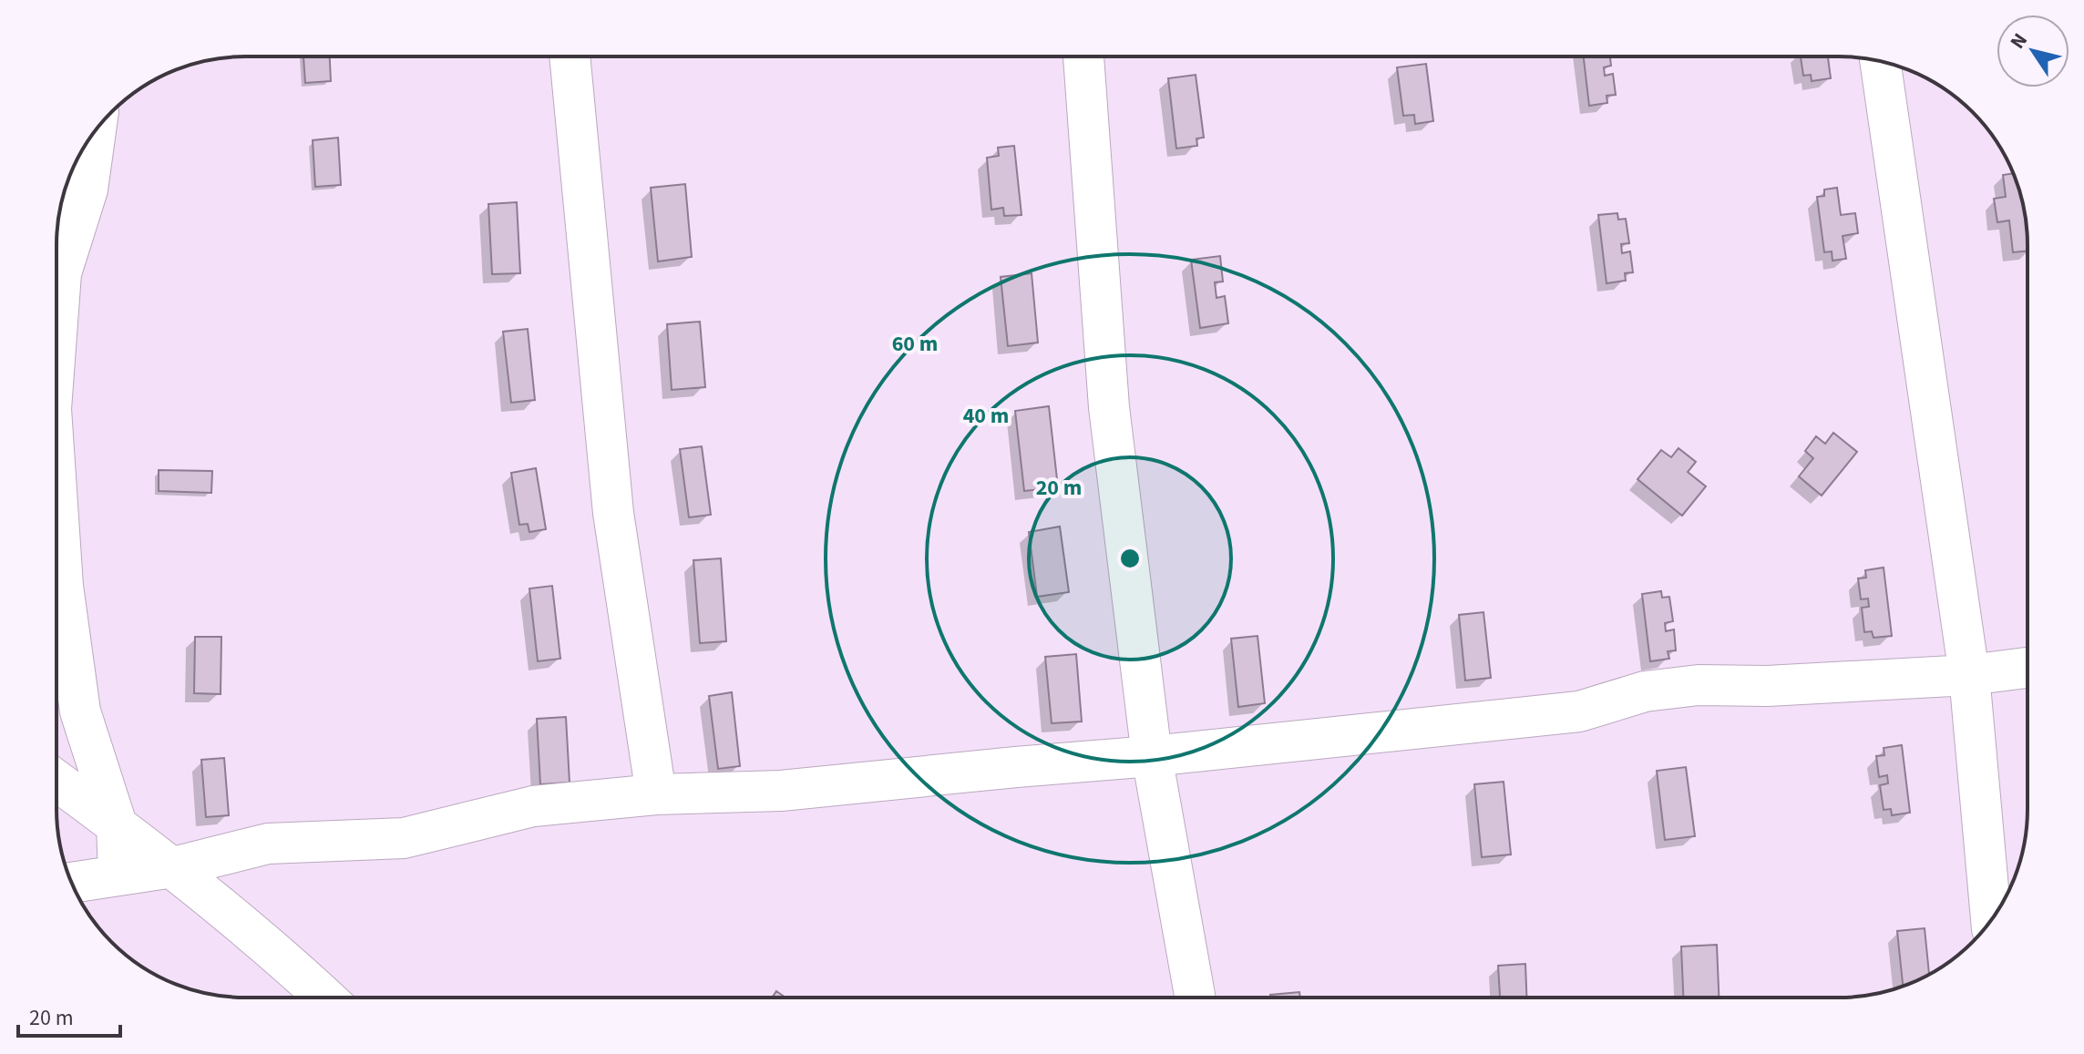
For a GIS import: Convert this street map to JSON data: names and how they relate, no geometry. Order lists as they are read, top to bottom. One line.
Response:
{"scale_bar":"20 m","north":"top left","rings":["60 m","40 m","20 m"]}
